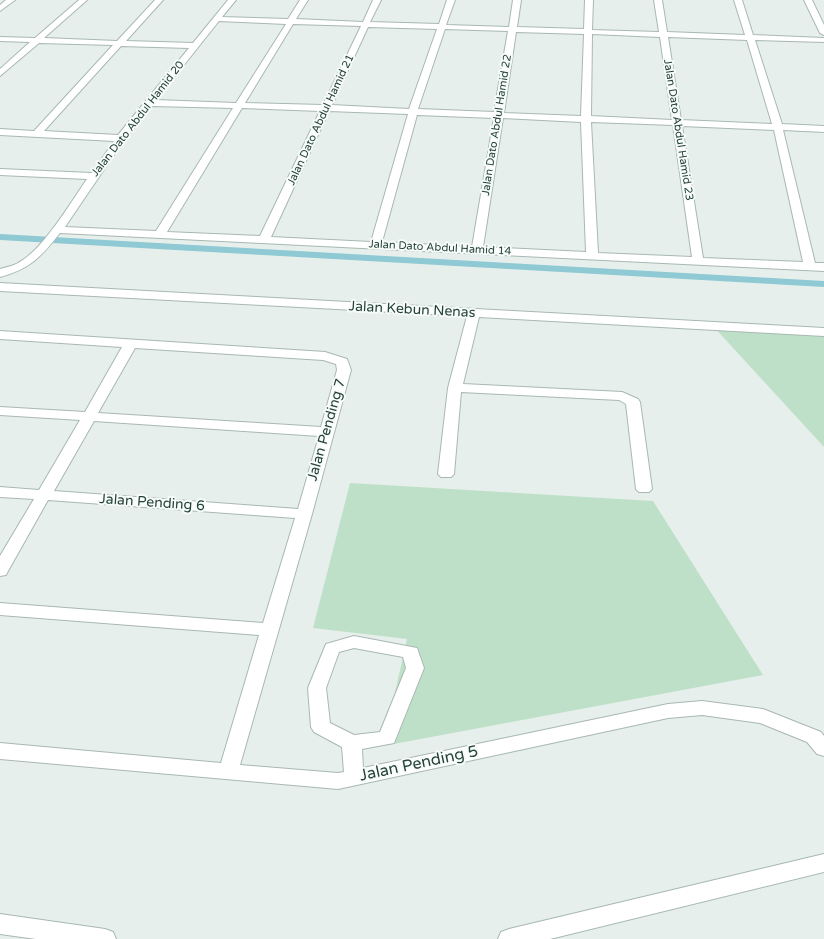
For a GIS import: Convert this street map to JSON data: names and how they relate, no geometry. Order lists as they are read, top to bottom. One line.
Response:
{"streets":{"street":["Jalan Dato Abdul Hamid 20","Jalan Dato Abdul Hamid 21","Jalan Dato Abdul Hamid 22","Jalan Dato Abdul Hamid 23","Jalan Dato Abdul Hamid 14","Jalan Kebun Nenas","Jalan Pending 7","Jalan Pending 6","Jalan Pending 5"]},"crossings":[["Jalan Dato Abdul Hamid 20","Jalan Dato Abdul Hamid 14"],["Jalan Dato Abdul Hamid 21","Jalan Dato Abdul Hamid 14"],["Jalan Dato Abdul Hamid 22","Jalan Dato Abdul Hamid 14"],["Jalan Dato Abdul Hamid 23","Jalan Dato Abdul Hamid 14"],["Jalan Pending 7","Jalan Pending 6"],["Jalan Pending 7","Jalan Pending 5"]]}
